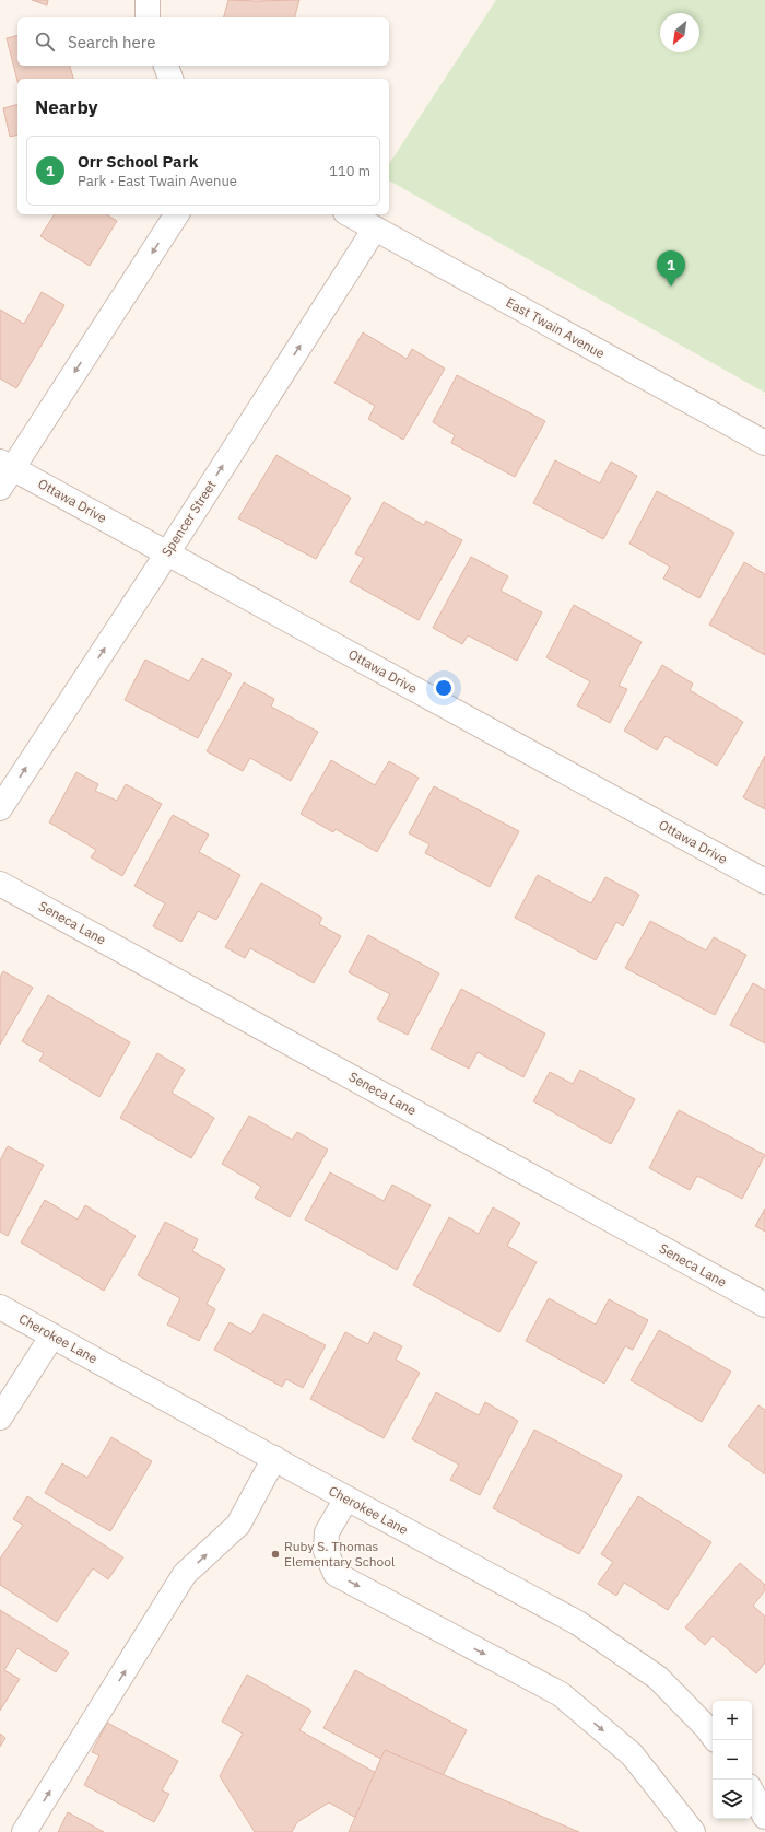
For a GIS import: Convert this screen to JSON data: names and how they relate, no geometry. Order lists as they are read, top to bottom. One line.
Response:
{"streets":{"street":["East Twain Avenue","Ottawa Drive","Spencer Street","Seneca Lane","Cherokee Lane"]},"crossings":[["East Twain Avenue","Spencer Street"],["Ottawa Drive","Spencer Street"]],"places":["Ruby S. Thomas Elementary School"],"north":"bottom left","page":{"search":"Search here","heading":"Nearby","list":[{"mark":"1","name":"Orr School Park","note":"Park · East Twain Avenue","value":"110 m"}],"pins":"1","map_buttons":["+","−"]}}
